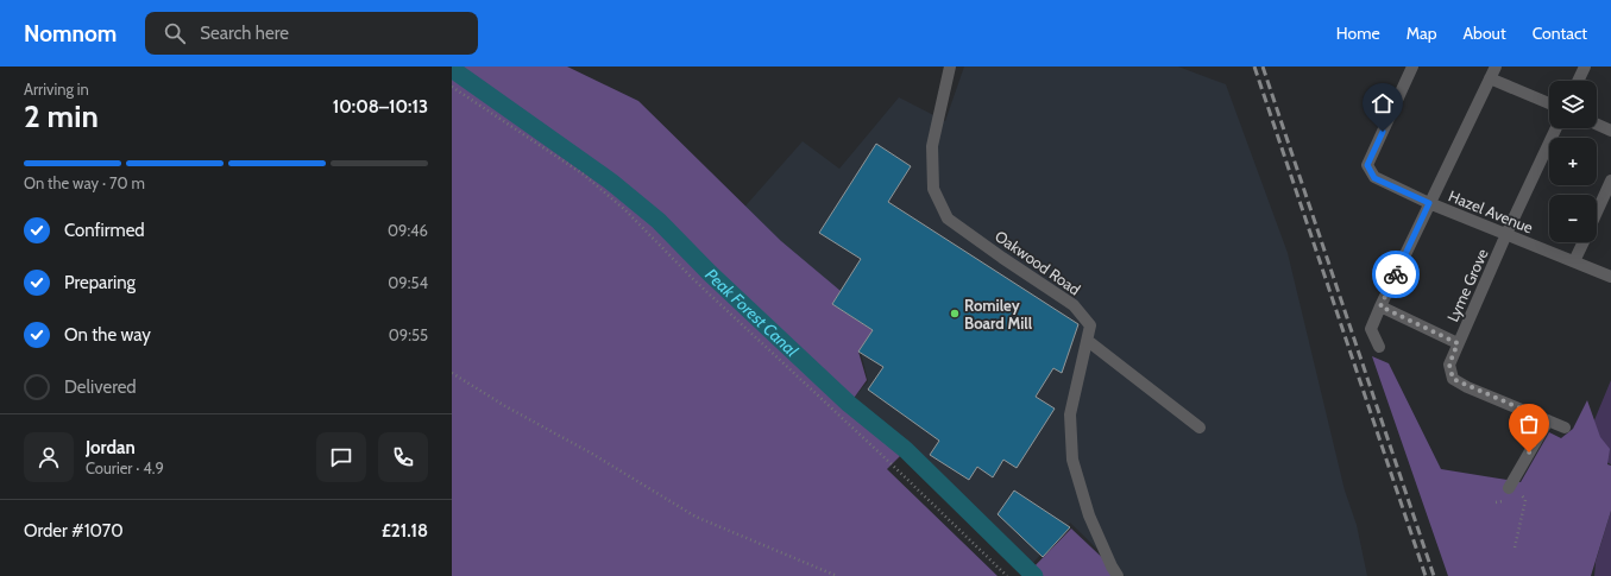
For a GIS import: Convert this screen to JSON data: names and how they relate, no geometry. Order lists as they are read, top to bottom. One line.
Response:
{"streets":{"street":["Hazel Avenue","Oakwood Road","Lyme Grove"]},"crossings":[["Hazel Avenue","Lyme Grove"]],"water":["Peak Forest Canal"],"places":["Romiley Board Mill"],"page":{"header":"Nomnom","search":"Search here","nav":["Home","Map","About","Contact"],"heading":["2 min","Arriving in","10:08–10:13"],"panel":["Jordan","Courier · 4.9","Order #1070","£21.18"],"map_buttons":["+","−"],"bar":"On the way · 70 m","list":[["Confirmed","09:46"],["Preparing","09:54"],["On the way","09:55"],"Delivered"]}}
